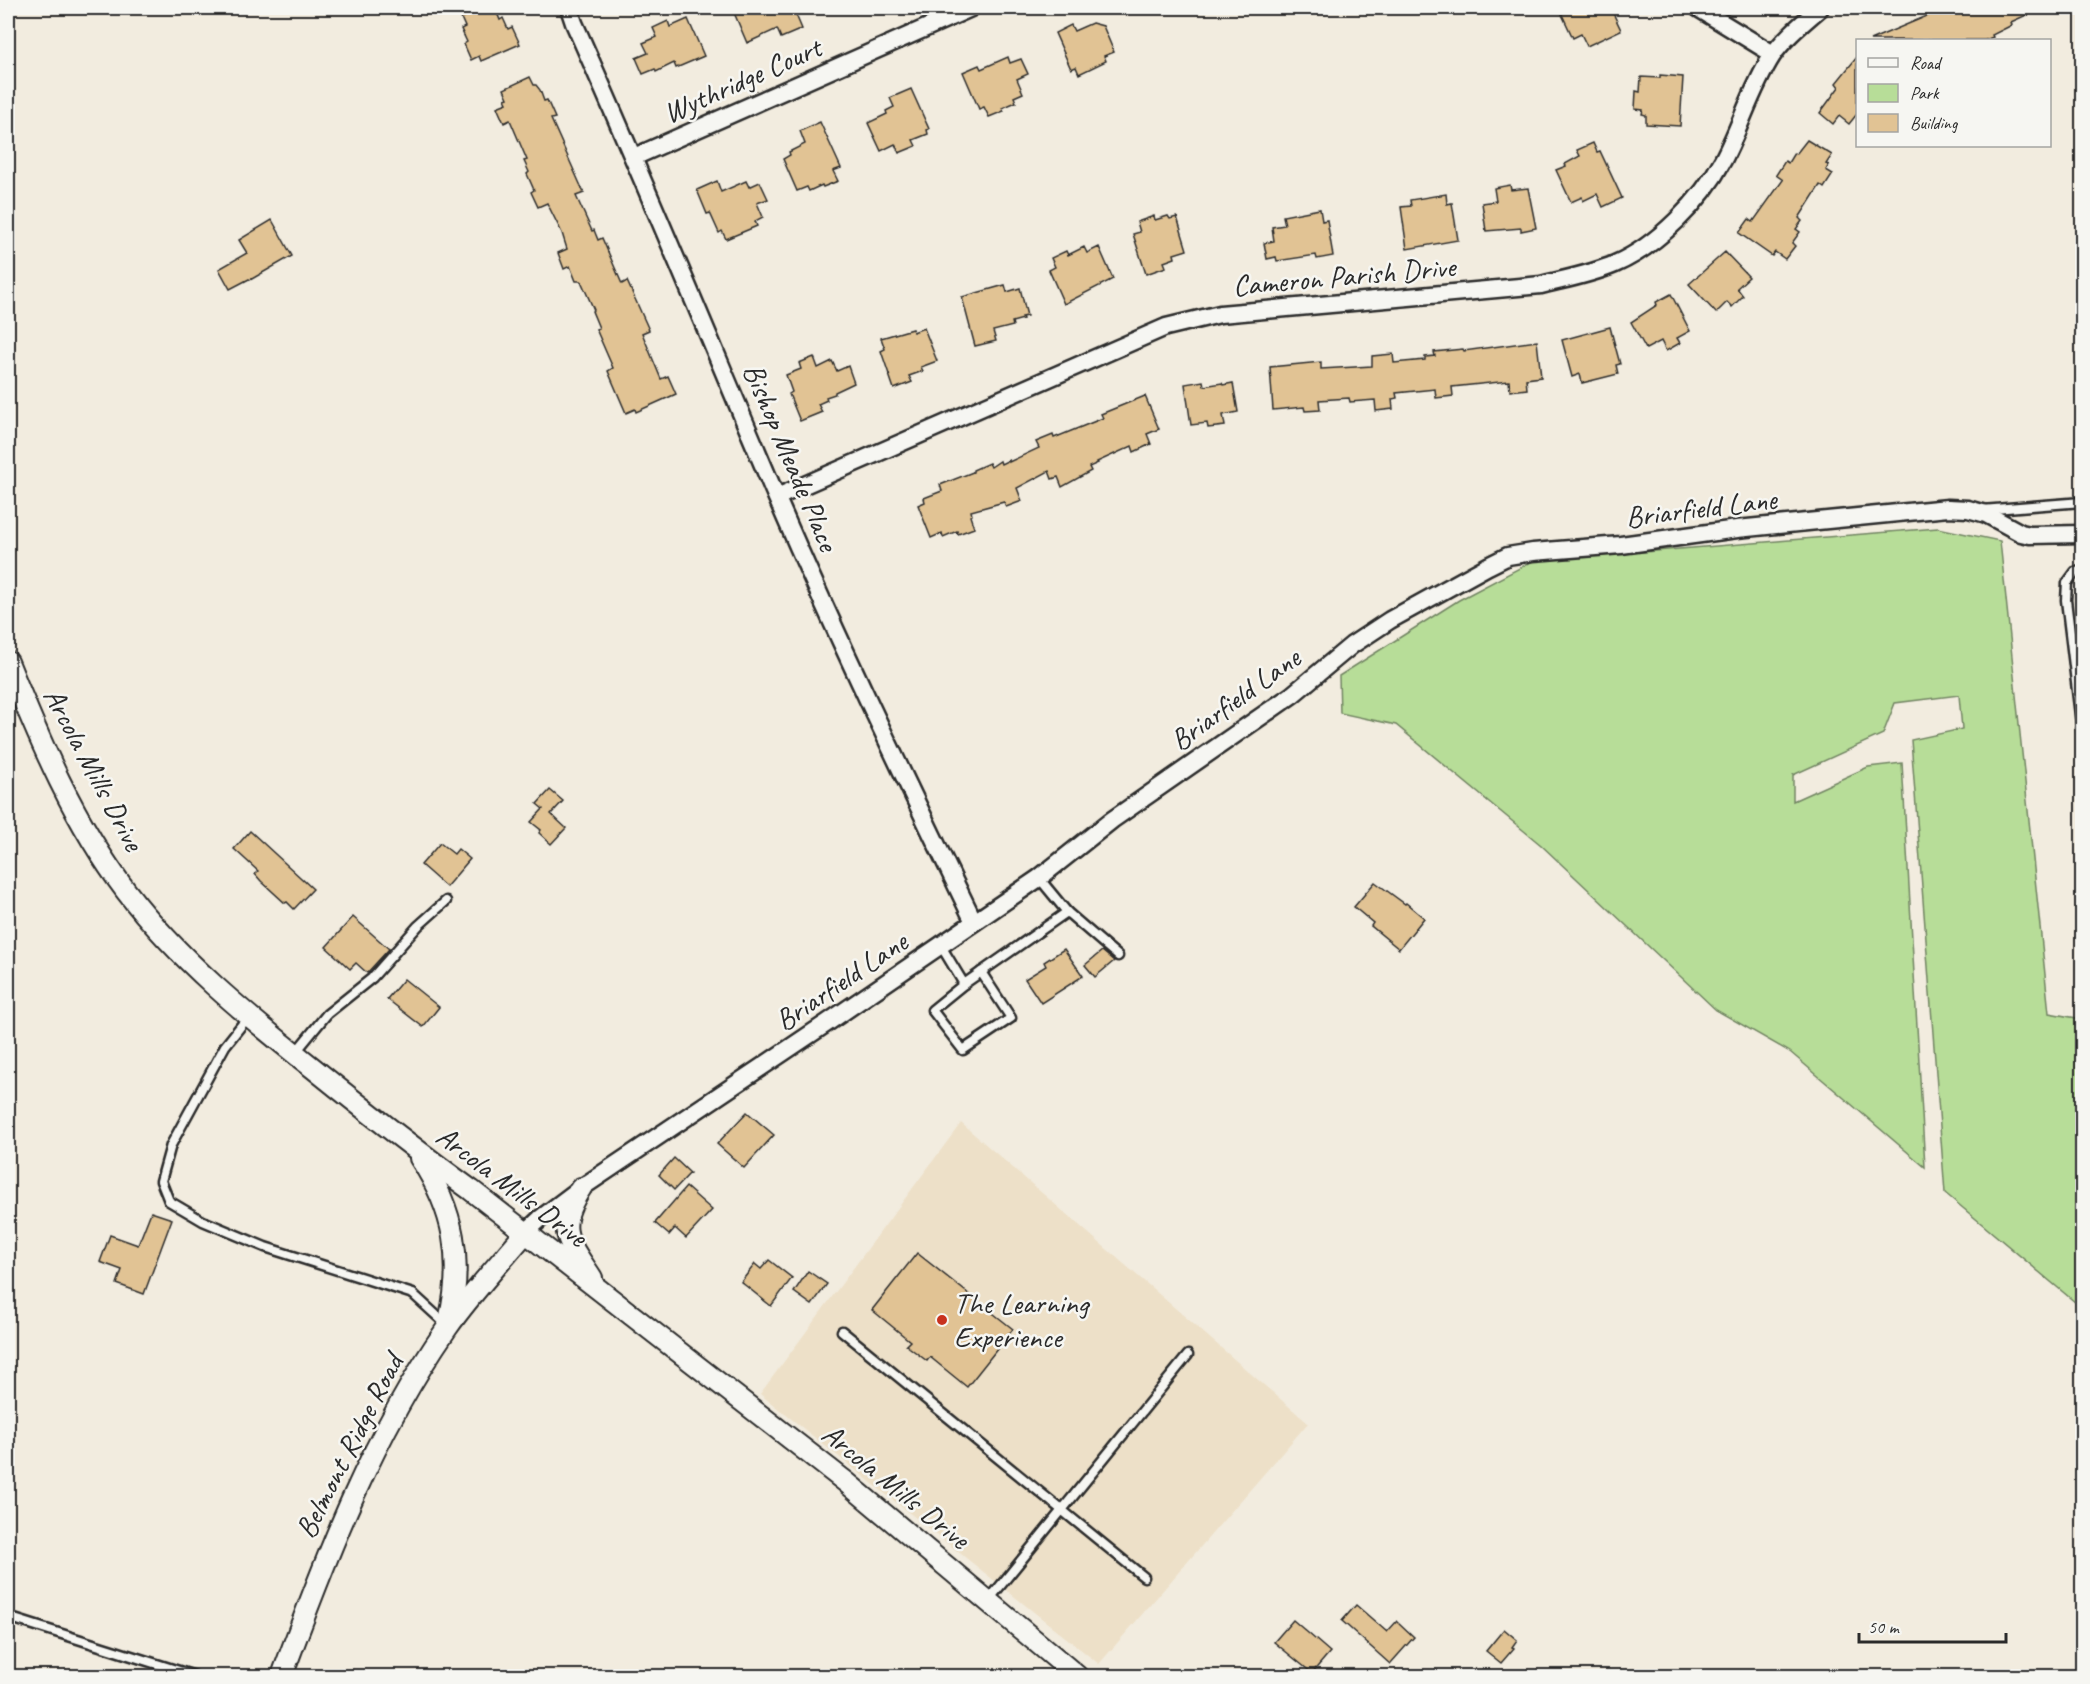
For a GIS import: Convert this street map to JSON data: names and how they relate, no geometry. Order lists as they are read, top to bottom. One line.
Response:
{"streets":{"street":["Wythridge Court","Cameron Parish Drive","Bishop Meade Place","Briarfield Lane","Arcola Mills Drive","Belmont Ridge Road"]},"crossings":[["Wythridge Court","Bishop Meade Place"],["Cameron Parish Drive","Bishop Meade Place"],["Bishop Meade Place","Briarfield Lane"],["Briarfield Lane","Arcola Mills Drive"],["Briarfield Lane","Belmont Ridge Road"],["Arcola Mills Drive","Belmont Ridge Road"]],"places":["The Learning Experience"],"legend":["Road","Park","Building"],"scale_bar":"50 m"}
